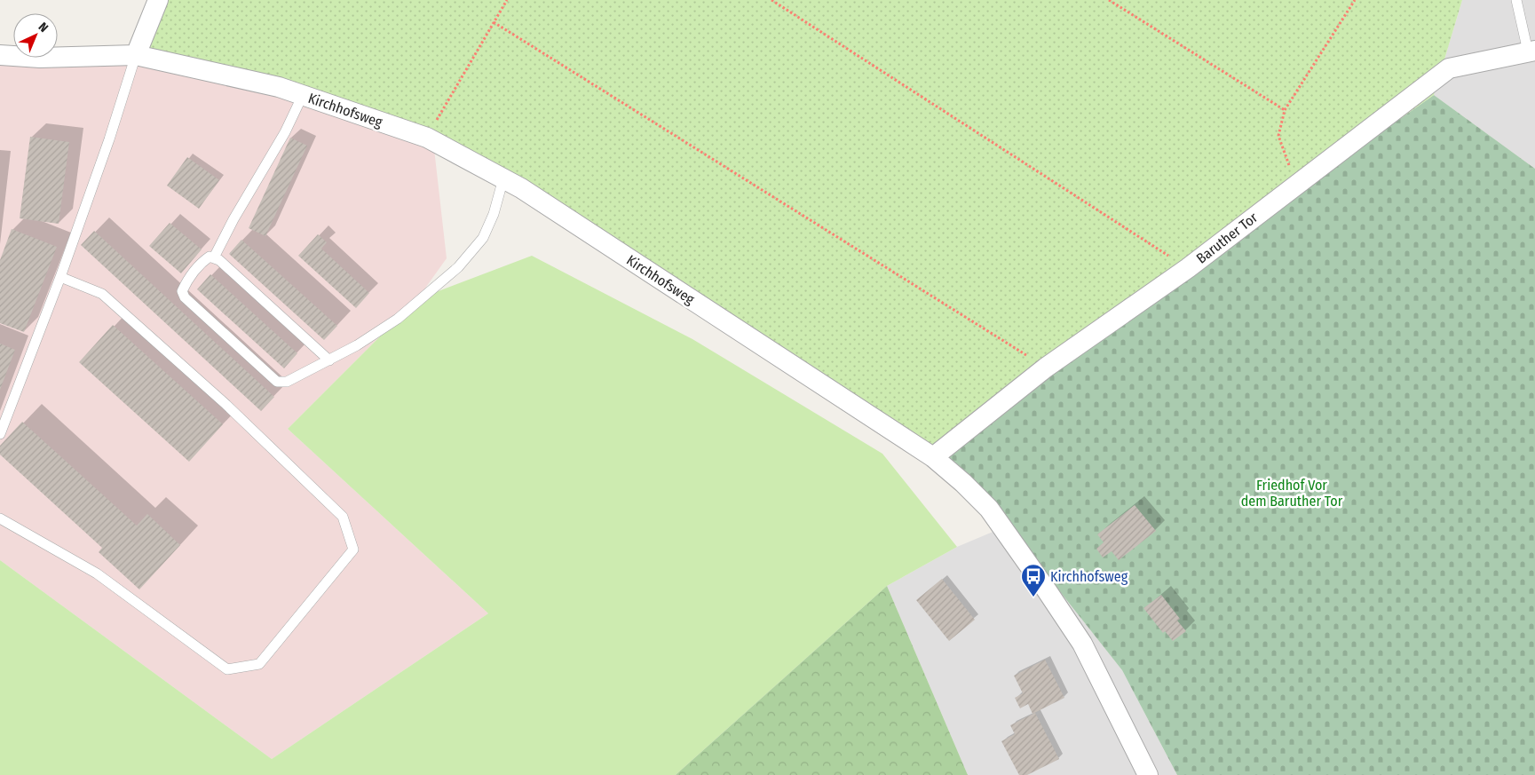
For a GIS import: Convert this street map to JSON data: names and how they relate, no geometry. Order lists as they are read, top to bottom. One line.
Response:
{"streets":{"street":["Kirchhofsweg","Baruther Tor"]},"crossings":[["Kirchhofsweg","Baruther Tor"]],"parks":["Friedhof Vor dem Baruther Tor"],"places":{"bus stop":["Kirchhofsweg"]},"north":"top right"}
